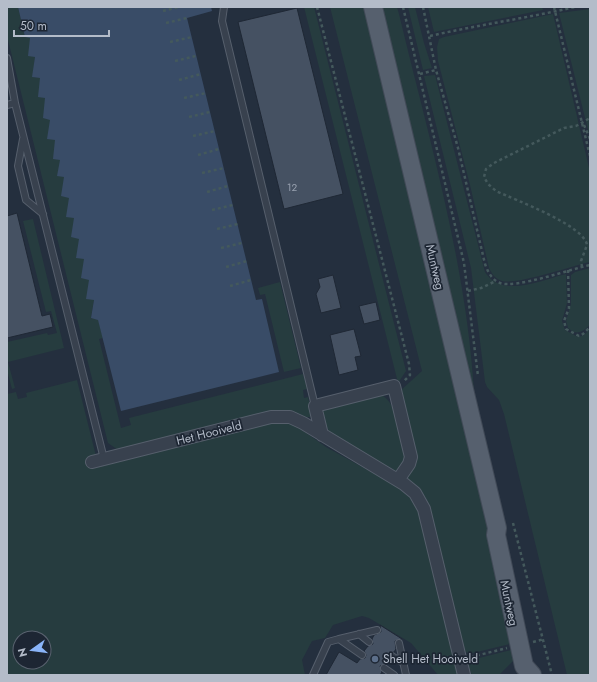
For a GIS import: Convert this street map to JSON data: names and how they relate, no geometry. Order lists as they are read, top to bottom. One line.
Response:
{"streets":{"main road":["Muntweg"],"street":["Het Hooiveld"]},"places":["Shell Het Hooiveld"],"house_numbers":["12"],"scale_bar":"50 m","north":"left"}
